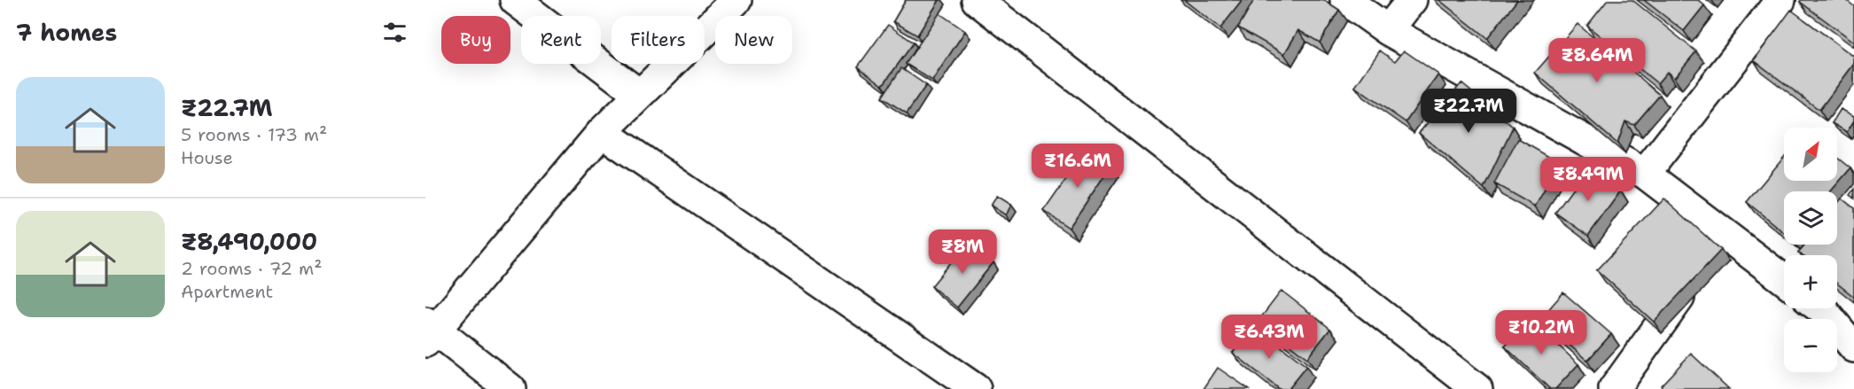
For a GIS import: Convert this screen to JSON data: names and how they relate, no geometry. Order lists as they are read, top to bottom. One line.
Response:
{"north":"top right","page":{"heading":"7 homes","chip":["Buy","Rent","Filters","New"],"price":["₹8.64M","₹22.7M","₹16.6M","₹8.49M","₹8M","₹10.2M","₹6.43M"],"list":[{"name":"₹22.7M","note":"5 rooms · 173 m² · House"},{"name":"₹8,490,000","note":"2 rooms · 72 m² · Apartment"}],"map_buttons":["+","−"]}}
